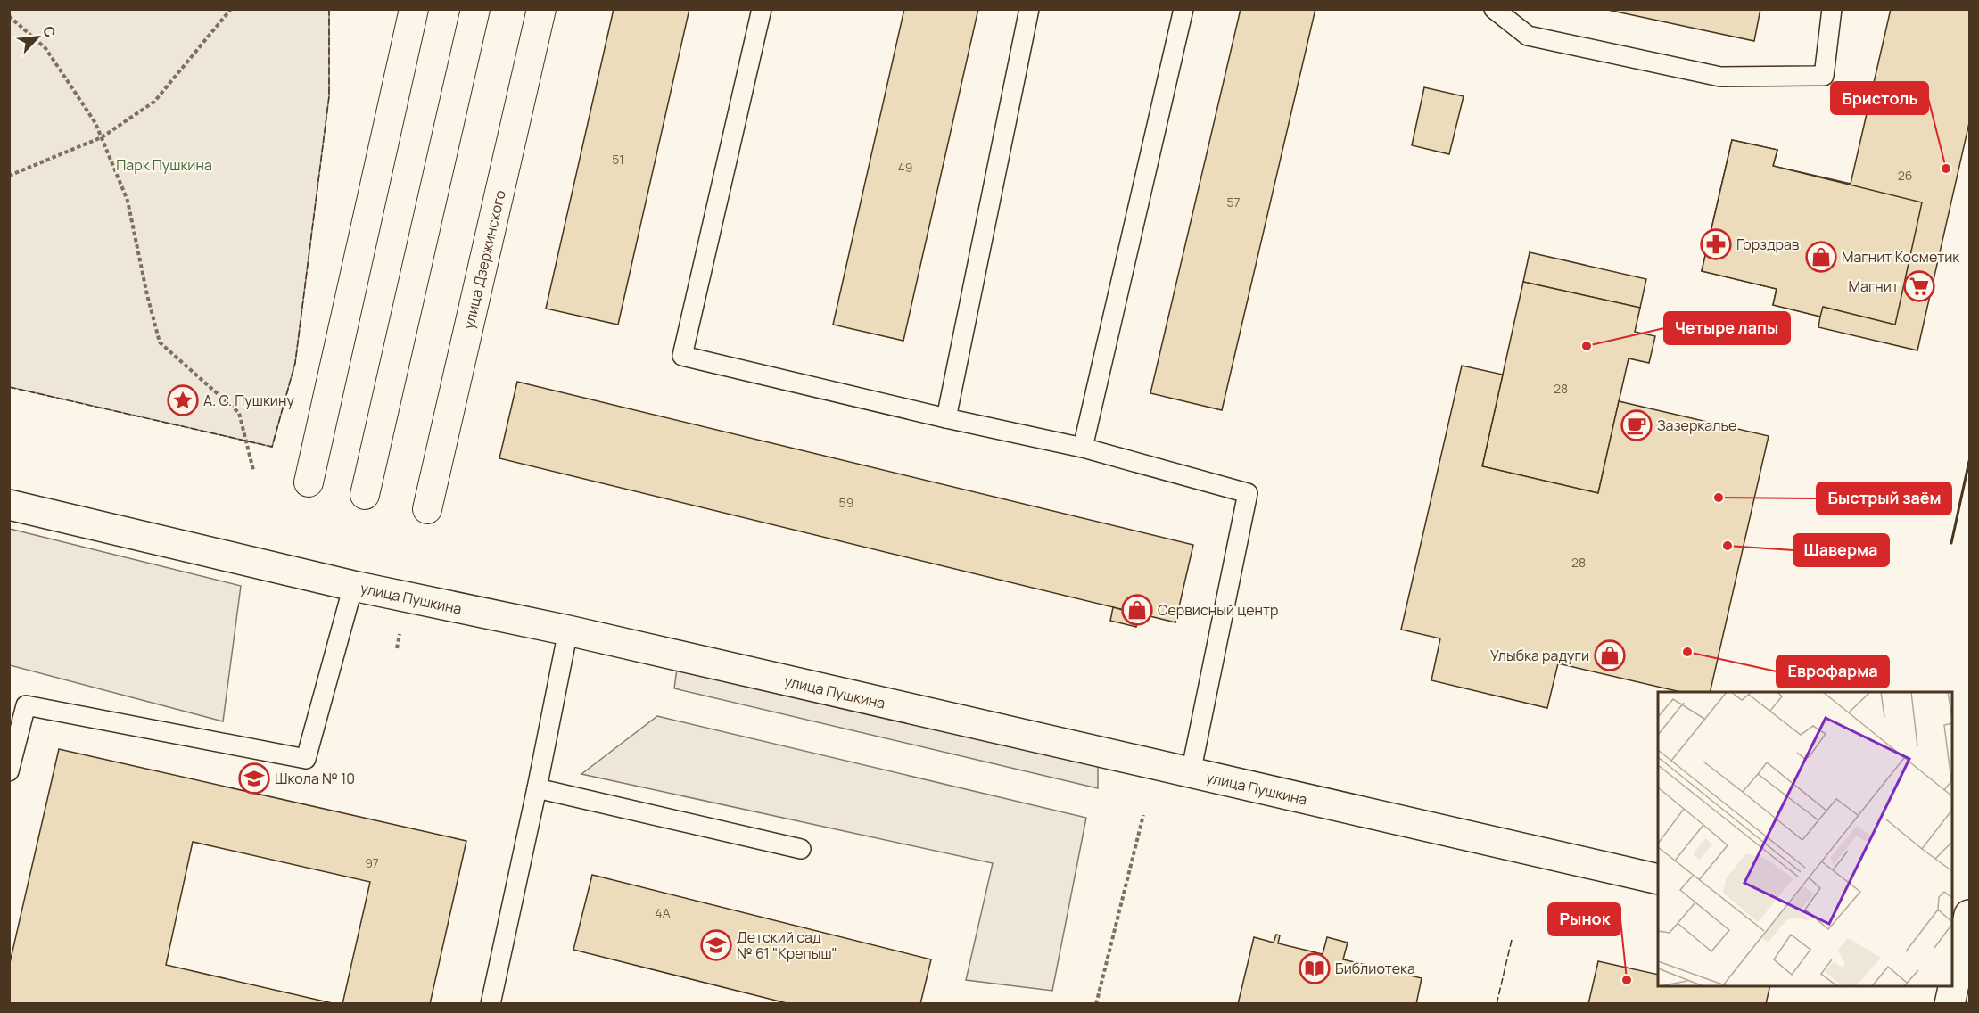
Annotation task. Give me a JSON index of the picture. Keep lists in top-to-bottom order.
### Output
{
  "streets": {
    "street": ["улица Дзержинского", "улица Пушкина"]
  },
  "parks": ["Парк Пушкина"],
  "places": {
    "other": [
      "Бристоль",
      "Четыре лапы",
      "Быстрый заём",
      "Шаверма",
      "Еврофарма",
      "Рынок"
    ],
    "pharmacy": ["Горздрав"],
    "shop": ["Магнит Косметик", "Сервисный центр", "Улыбка радуги"],
    "supermarket": ["Магнит"],
    "place": ["А. С. Пушкину"],
    "cafe": ["Зазеркалье"],
    "school or university": ["Школа № 10", "Детский сад № 61 \"Крепыш\""],
    "library": ["Библиотека"]
  },
  "house_numbers": [
    "51",
    "49",
    "26",
    "57",
    "28",
    "59",
    "28",
    "97",
    "4А"
  ],
  "north": "top right"
}
